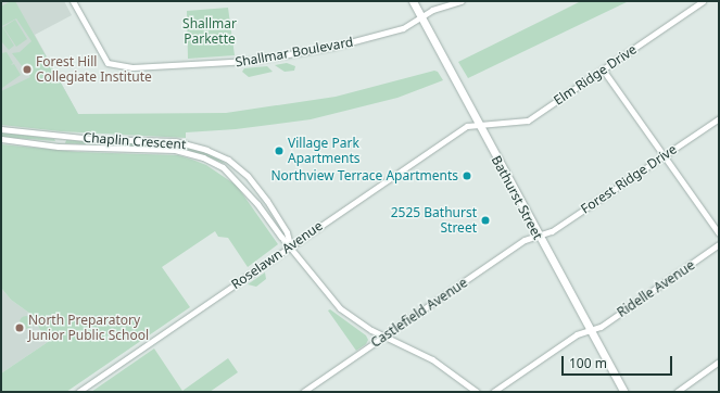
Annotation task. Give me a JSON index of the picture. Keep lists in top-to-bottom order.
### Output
{
  "streets": {
    "main road": ["Bathurst Street"],
    "street": [
      "Shallmar Boulevard",
      "Elm Ridge Drive",
      "Chaplin Crescent",
      "Forest Ridge Drive",
      "Roselawn Avenue",
      "Ridelle Avenue",
      "Castlefield Avenue"
    ]
  },
  "crossings": [
    ["Shallmar Boulevard", "Bathurst Street"],
    ["Elm Ridge Drive", "Bathurst Street"],
    ["Elm Ridge Drive", "Roselawn Avenue"],
    ["Chaplin Crescent", "Roselawn Avenue"],
    ["Chaplin Crescent", "Castlefield Avenue"],
    ["Forest Ridge Drive", "Bathurst Street"],
    ["Forest Ridge Drive", "Castlefield Avenue"],
    ["Bathurst Street", "Roselawn Avenue"],
    ["Bathurst Street", "Ridelle Avenue"],
    ["Bathurst Street", "Castlefield Avenue"]
  ],
  "parks": ["Shallmar Parkette"],
  "places": [
    "Forest Hill Collegiate Institute",
    "Village Park Apartments",
    "Northview Terrace Apartments",
    "2525 Bathurst Street",
    "North Preparatory Junior Public School"
  ],
  "scale_bar": "100 m"
}
